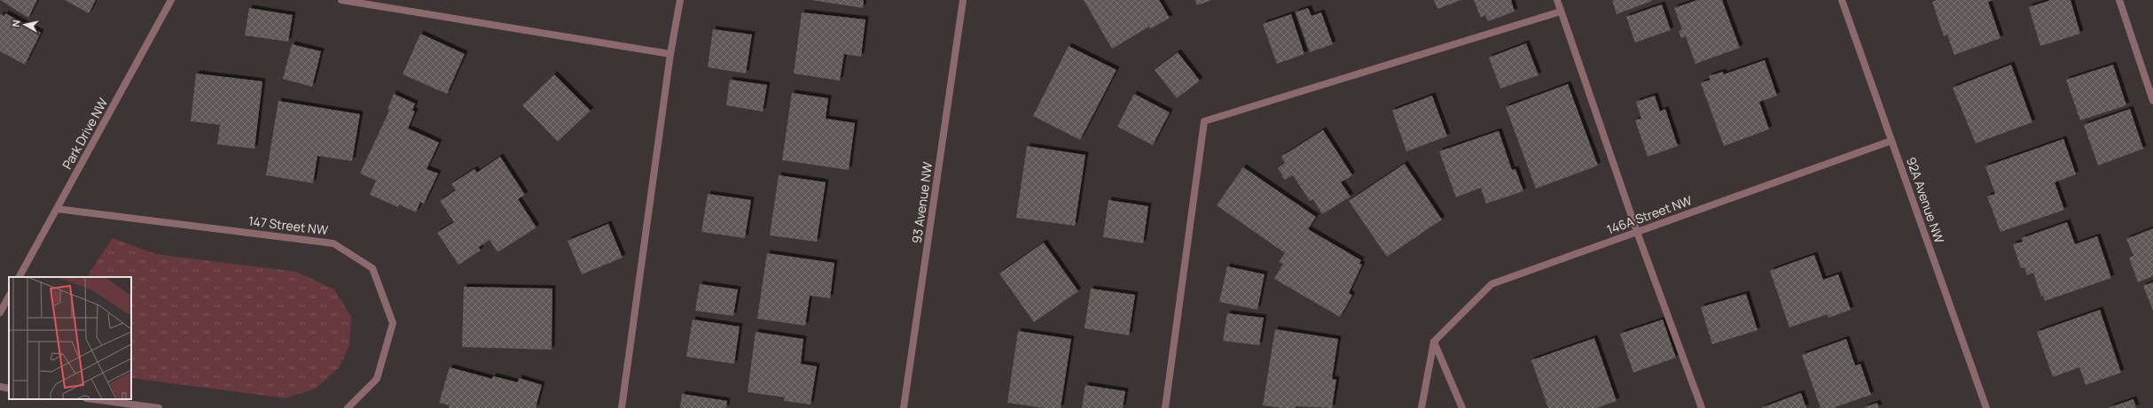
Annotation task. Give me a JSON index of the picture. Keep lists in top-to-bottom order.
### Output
{
  "streets": {
    "street": [
      "Park Drive NW",
      "92A Avenue NW",
      "93 Avenue NW",
      "146A Street NW",
      "147 Street NW"
    ]
  },
  "crossings": [
    ["Park Drive NW", "147 Street NW"],
    ["92A Avenue NW", "146A Street NW"]
  ],
  "north": "left"
}
